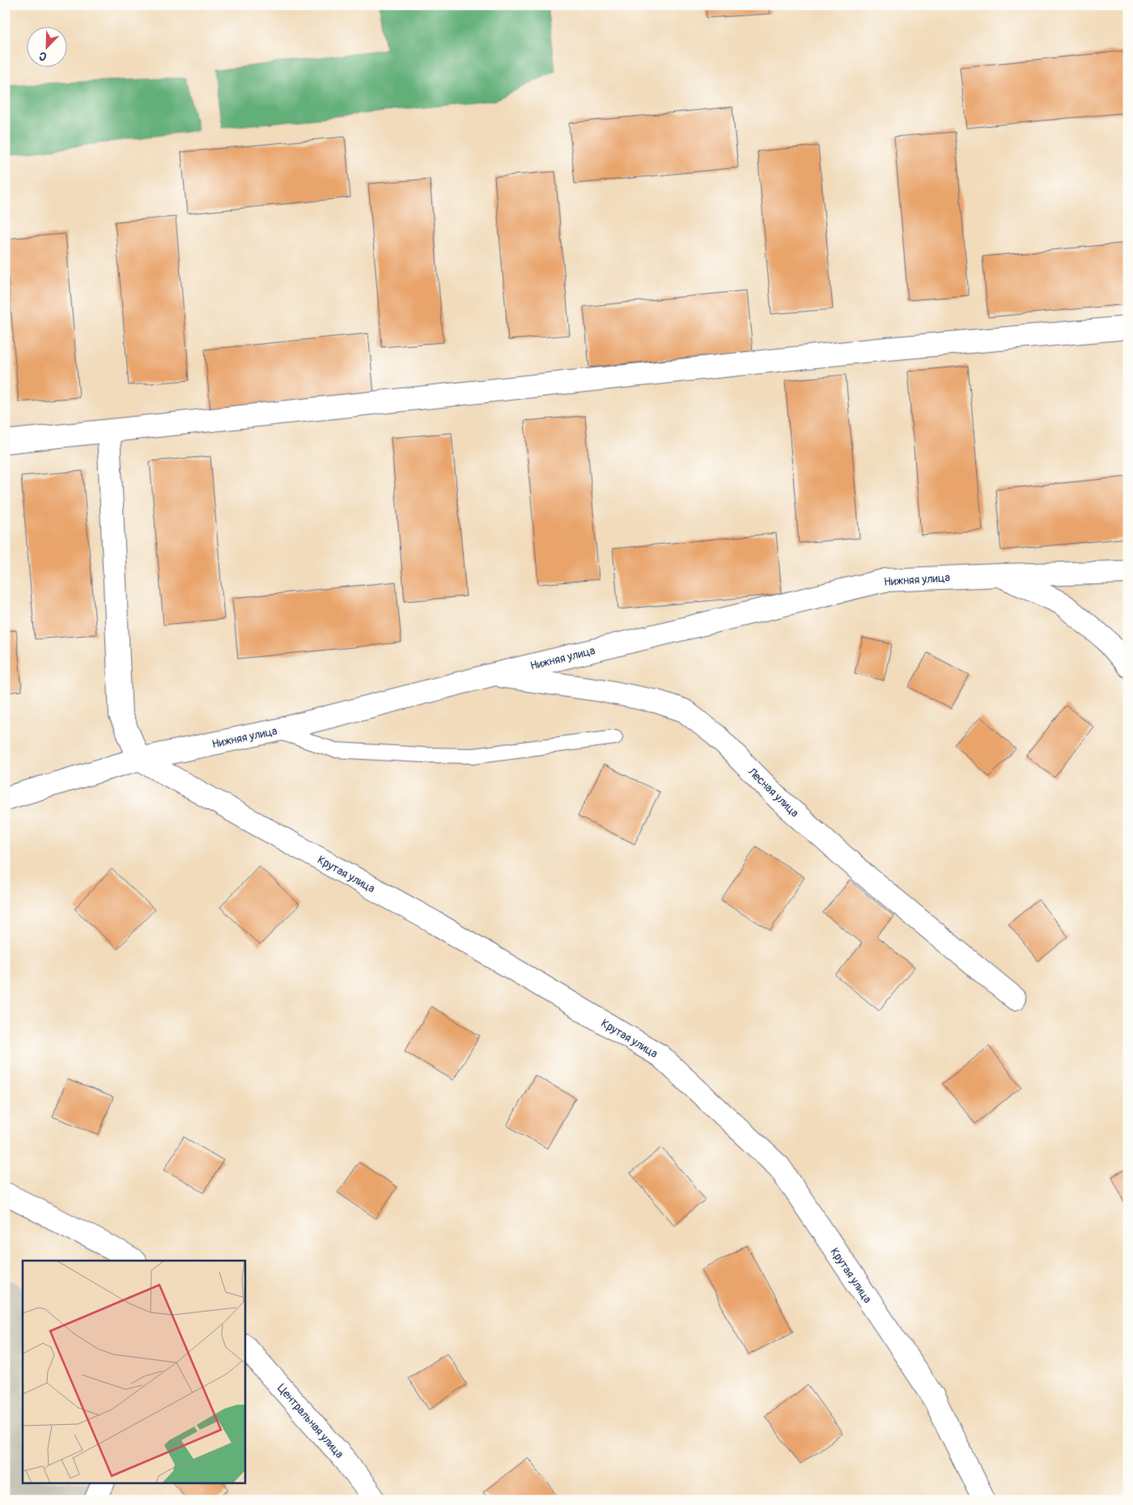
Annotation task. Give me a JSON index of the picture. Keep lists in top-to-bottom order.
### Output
{
  "streets": {
    "street": [
      "Нижняя улица",
      "Лесная улица",
      "Крутая улица",
      "Центральная улица"
    ]
  },
  "crossings": [
    ["Нижняя улица", "Лесная улица"],
    ["Нижняя улица", "Крутая улица"]
  ],
  "north": "bottom left"
}
